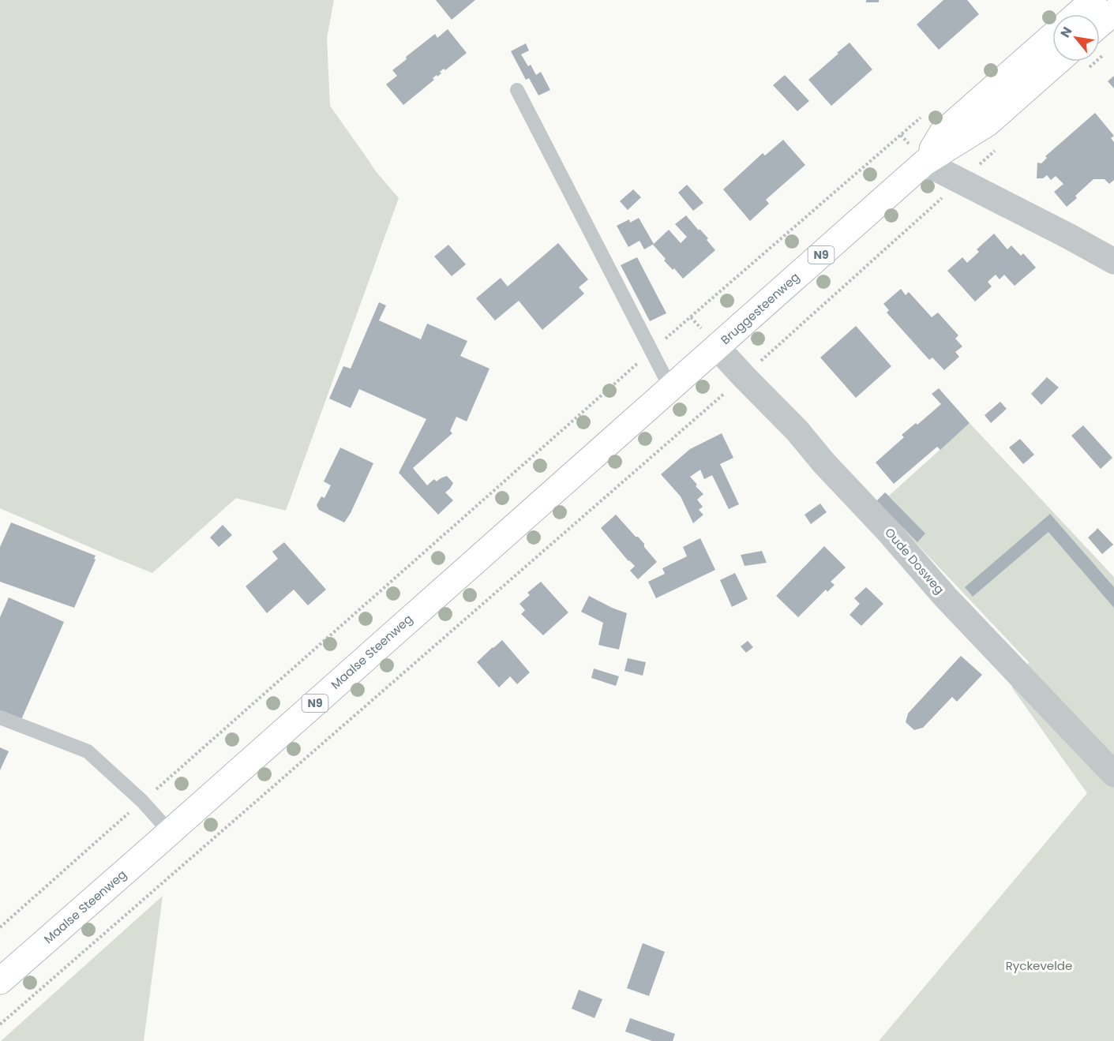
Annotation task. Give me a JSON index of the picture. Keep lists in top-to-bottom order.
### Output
{
  "streets": {
    "main road": ["N9", "Bruggesteenweg", "Maalse Steenweg"],
    "street": ["Oude Dosweg"]
  },
  "crossings": [
    ["Bruggesteenweg", "Oude Dosweg"],
    ["Bruggesteenweg", "Maalse Steenweg"]
  ],
  "parks": ["Ryckevelde"],
  "north": "top left"
}
